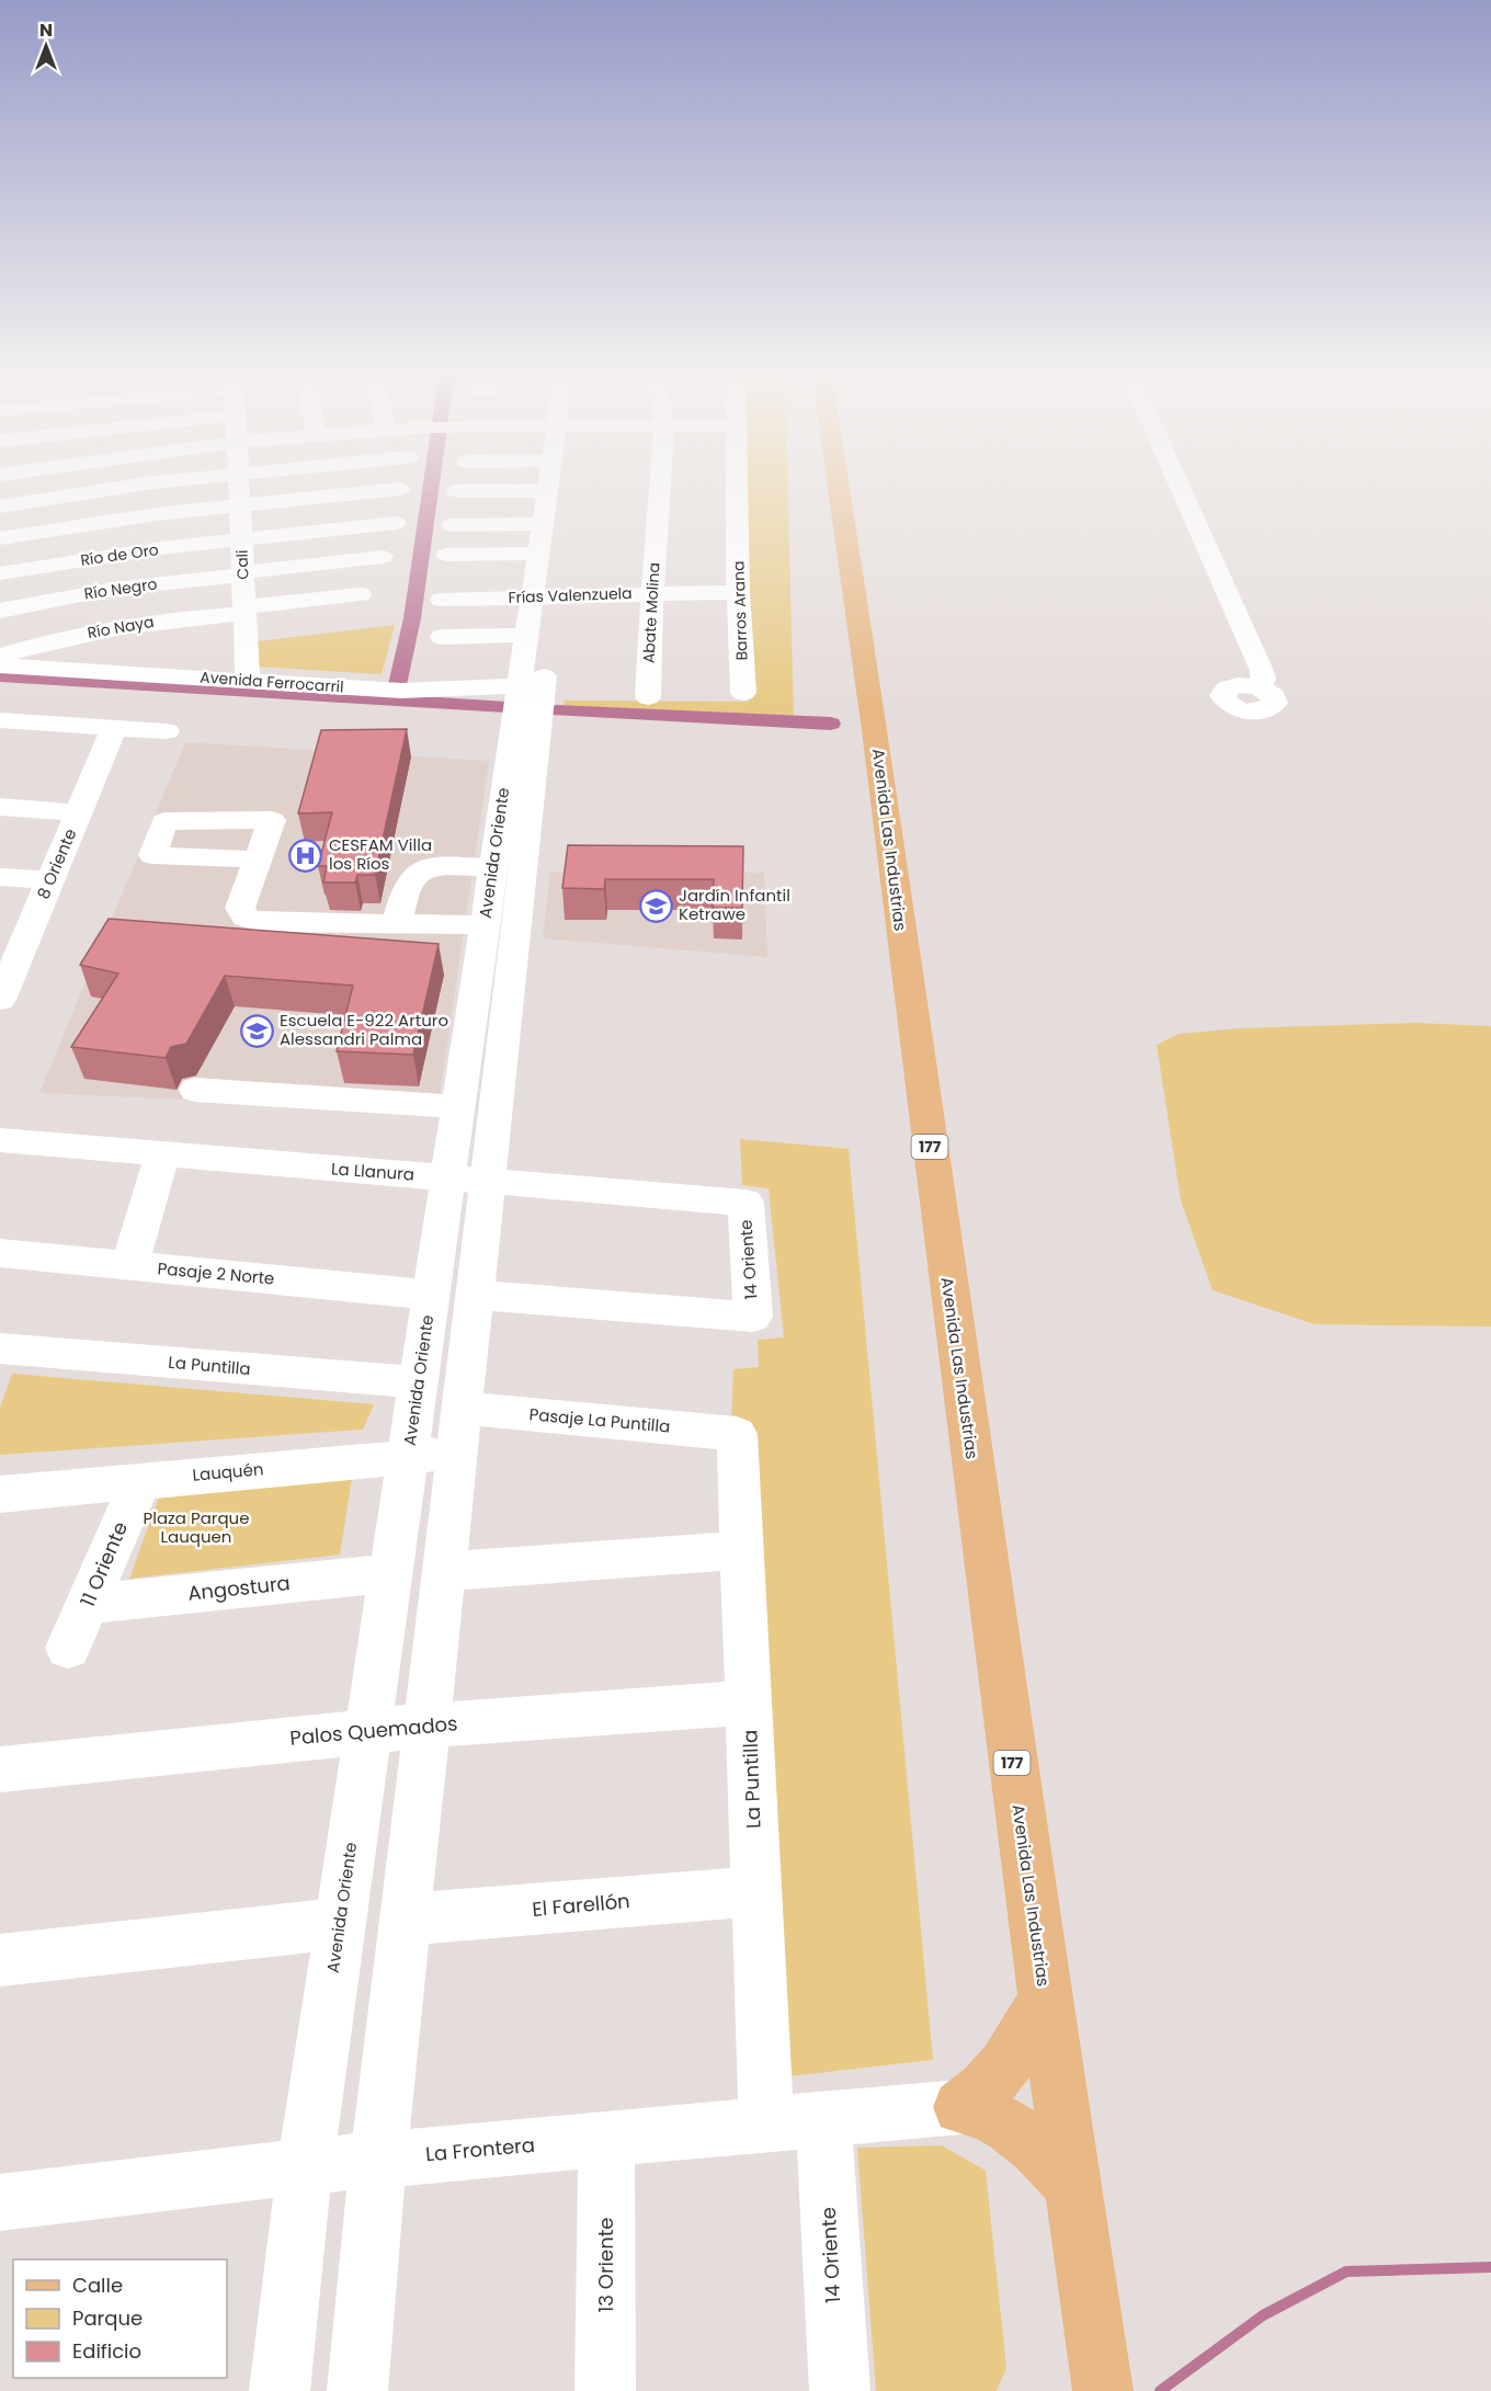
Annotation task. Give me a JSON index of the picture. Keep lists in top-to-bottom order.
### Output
{
  "streets": {
    "main road": ["Avenida Las Industrias", "177"],
    "street": [
      "Río de Oro",
      "Cali",
      "Río Negro",
      "Frías Valenzuela",
      "Barros Arana",
      "Abate Molina",
      "Río Naya",
      "Avenida Ferrocarril",
      "Avenida Oriente",
      "8 Oriente",
      "La Llanura",
      "14 Oriente",
      "Pasaje 2 Norte",
      "La Puntilla",
      "Pasaje La Puntilla",
      "Lauquén",
      "11 Oriente",
      "Angostura",
      "Palos Quemados",
      "El Farellón",
      "La Frontera",
      "13 Oriente"
    ]
  },
  "crossings": [
    ["Río de Oro", "Cali"],
    ["Cali", "Río Negro"],
    ["Cali", "Río Naya"],
    ["Cali", "Avenida Ferrocarril"],
    ["Frías Valenzuela", "Barros Arana"],
    ["Frías Valenzuela", "Abate Molina"],
    ["Frías Valenzuela", "Avenida Oriente"],
    ["Avenida Ferrocarril", "Avenida Oriente"],
    ["Avenida Oriente", "La Llanura"],
    ["Avenida Oriente", "14 Oriente"],
    ["Avenida Oriente", "Pasaje 2 Norte"],
    ["Avenida Oriente", "La Puntilla"],
    ["Avenida Oriente", "Pasaje La Puntilla"],
    ["Avenida Oriente", "Lauquén"],
    ["Avenida Oriente", "Angostura"],
    ["Avenida Oriente", "Palos Quemados"],
    ["Avenida Oriente", "El Farellón"],
    ["Avenida Oriente", "La Frontera"],
    ["La Llanura", "14 Oriente"],
    ["14 Oriente", "La Frontera"],
    ["La Puntilla", "Pasaje La Puntilla"],
    ["La Puntilla", "Palos Quemados"],
    ["La Puntilla", "El Farellón"],
    ["La Puntilla", "La Frontera"],
    ["Lauquén", "11 Oriente"],
    ["11 Oriente", "Angostura"],
    ["La Frontera", "13 Oriente"]
  ],
  "parks": ["Plaza Parque Lauquen"],
  "places": {
    "hospital": ["CESFAM Villa los Ríos"],
    "school or university": ["Jardín Infantil Ketrawe", "Escuela E-922 Arturo Alessandri Palma"]
  },
  "legend": ["Calle", "Parque", "Edificio"],
  "north": "top"
}
